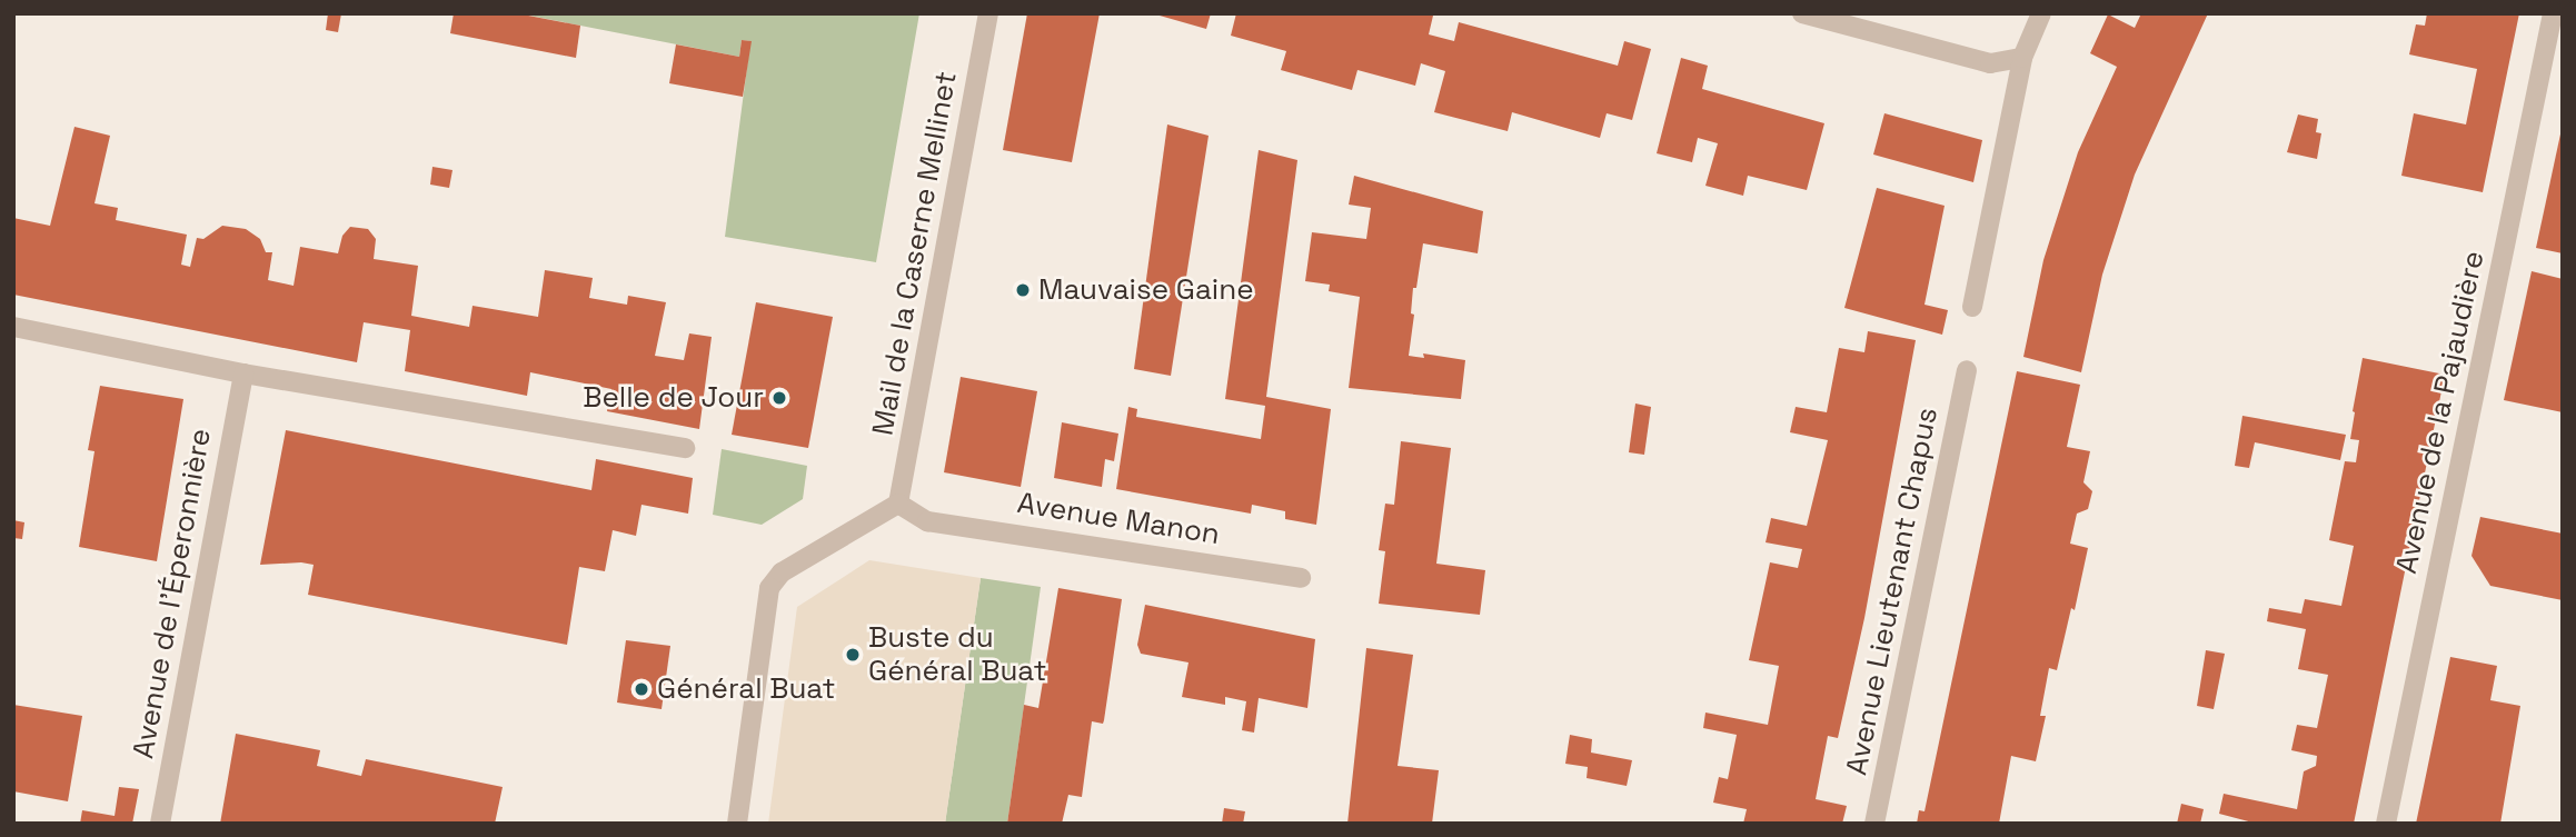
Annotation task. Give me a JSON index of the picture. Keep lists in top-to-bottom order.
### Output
{
  "streets": {
    "street": [
      "Mail de la Caserne Mellinet",
      "Avenue de la Pajaudière",
      "Avenue Manon",
      "Avenue Lieutenant Chapus",
      "Avenue de l'Éperonnière"
    ]
  },
  "crossings": [
    ["Mail de la Caserne Mellinet", "Avenue Manon"]
  ],
  "places": [
    "Mauvaise Gaine",
    "Belle de Jour",
    "Buste du Général Buat",
    "Général Buat"
  ]
}
